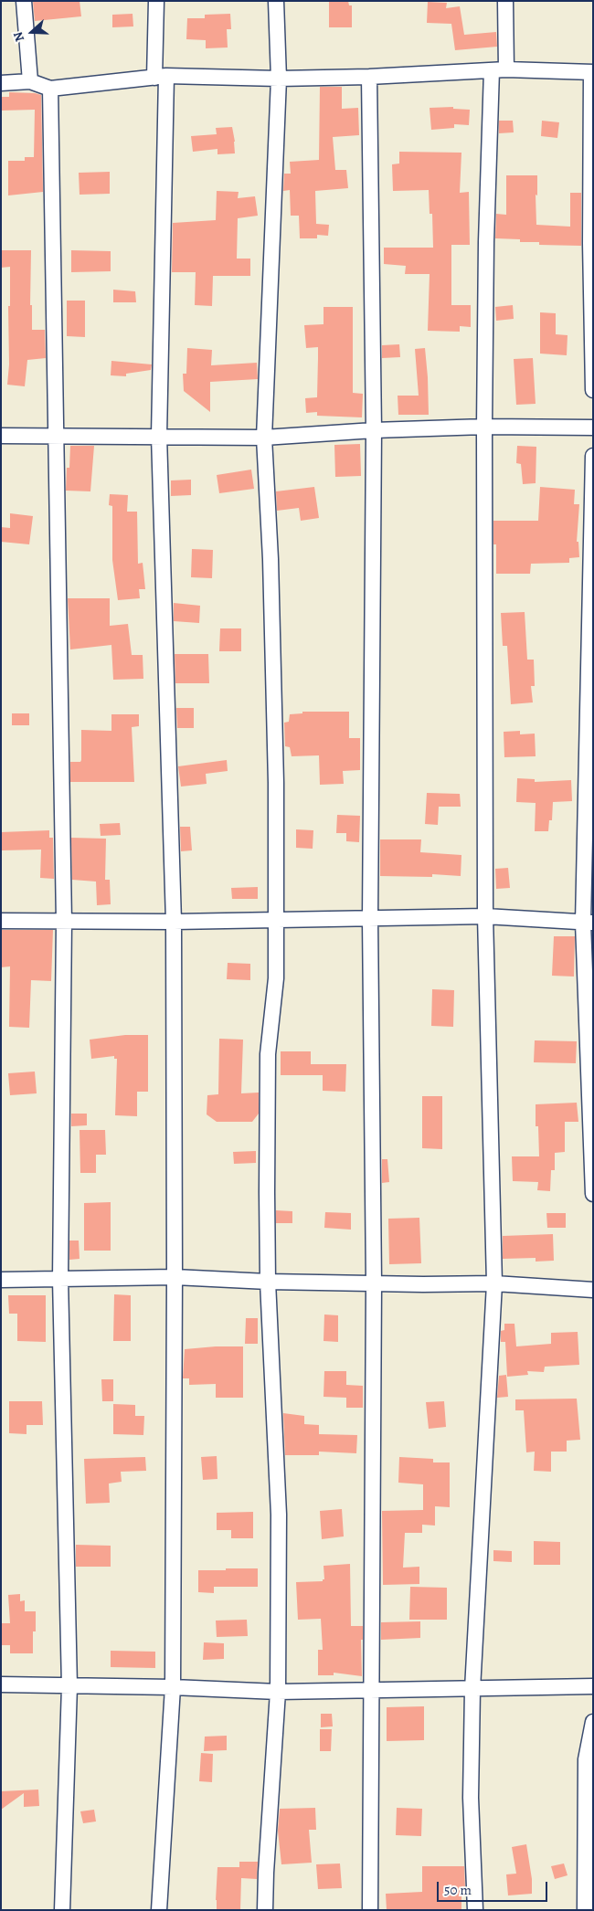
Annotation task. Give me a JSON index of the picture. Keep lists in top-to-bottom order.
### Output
{
  "scale_bar": "50 m",
  "north": "left"
}
